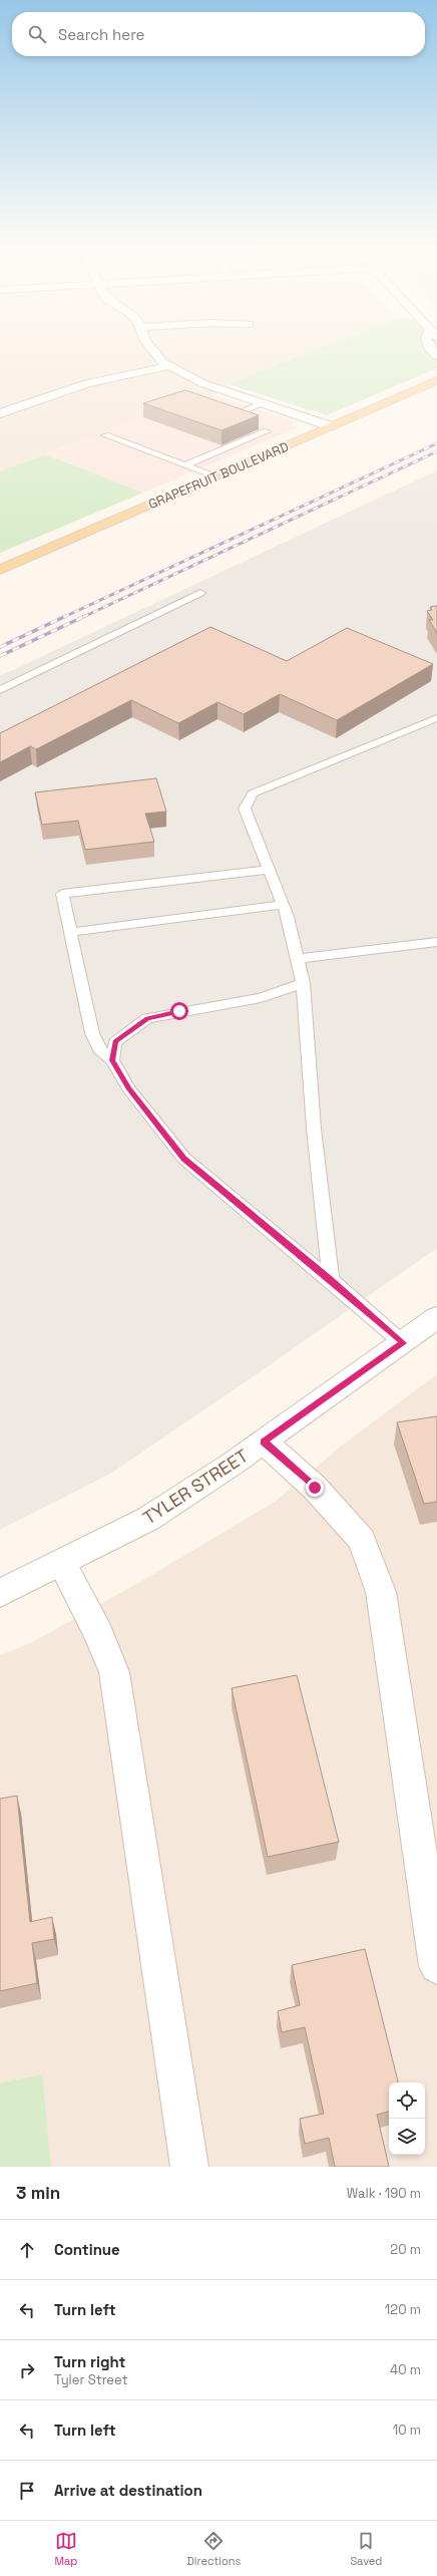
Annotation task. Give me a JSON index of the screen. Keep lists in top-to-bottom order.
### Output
{
  "streets": {
    "main road": ["GRAPEFRUIT BOULEVARD"],
    "street": ["TYLER STREET"]
  },
  "page": {
    "search": "Search here",
    "heading": ["3 min", "Walk · 190 m"],
    "list": [
      ["Continue", "20 m"],
      ["Turn left", "120 m"],
      ["Turn right", "Tyler Street", "40 m"],
      ["Turn left", "10 m"],
      "Arrive at destination"
    ],
    "nav": ["Map", "Directions", "Saved"]
  }
}
